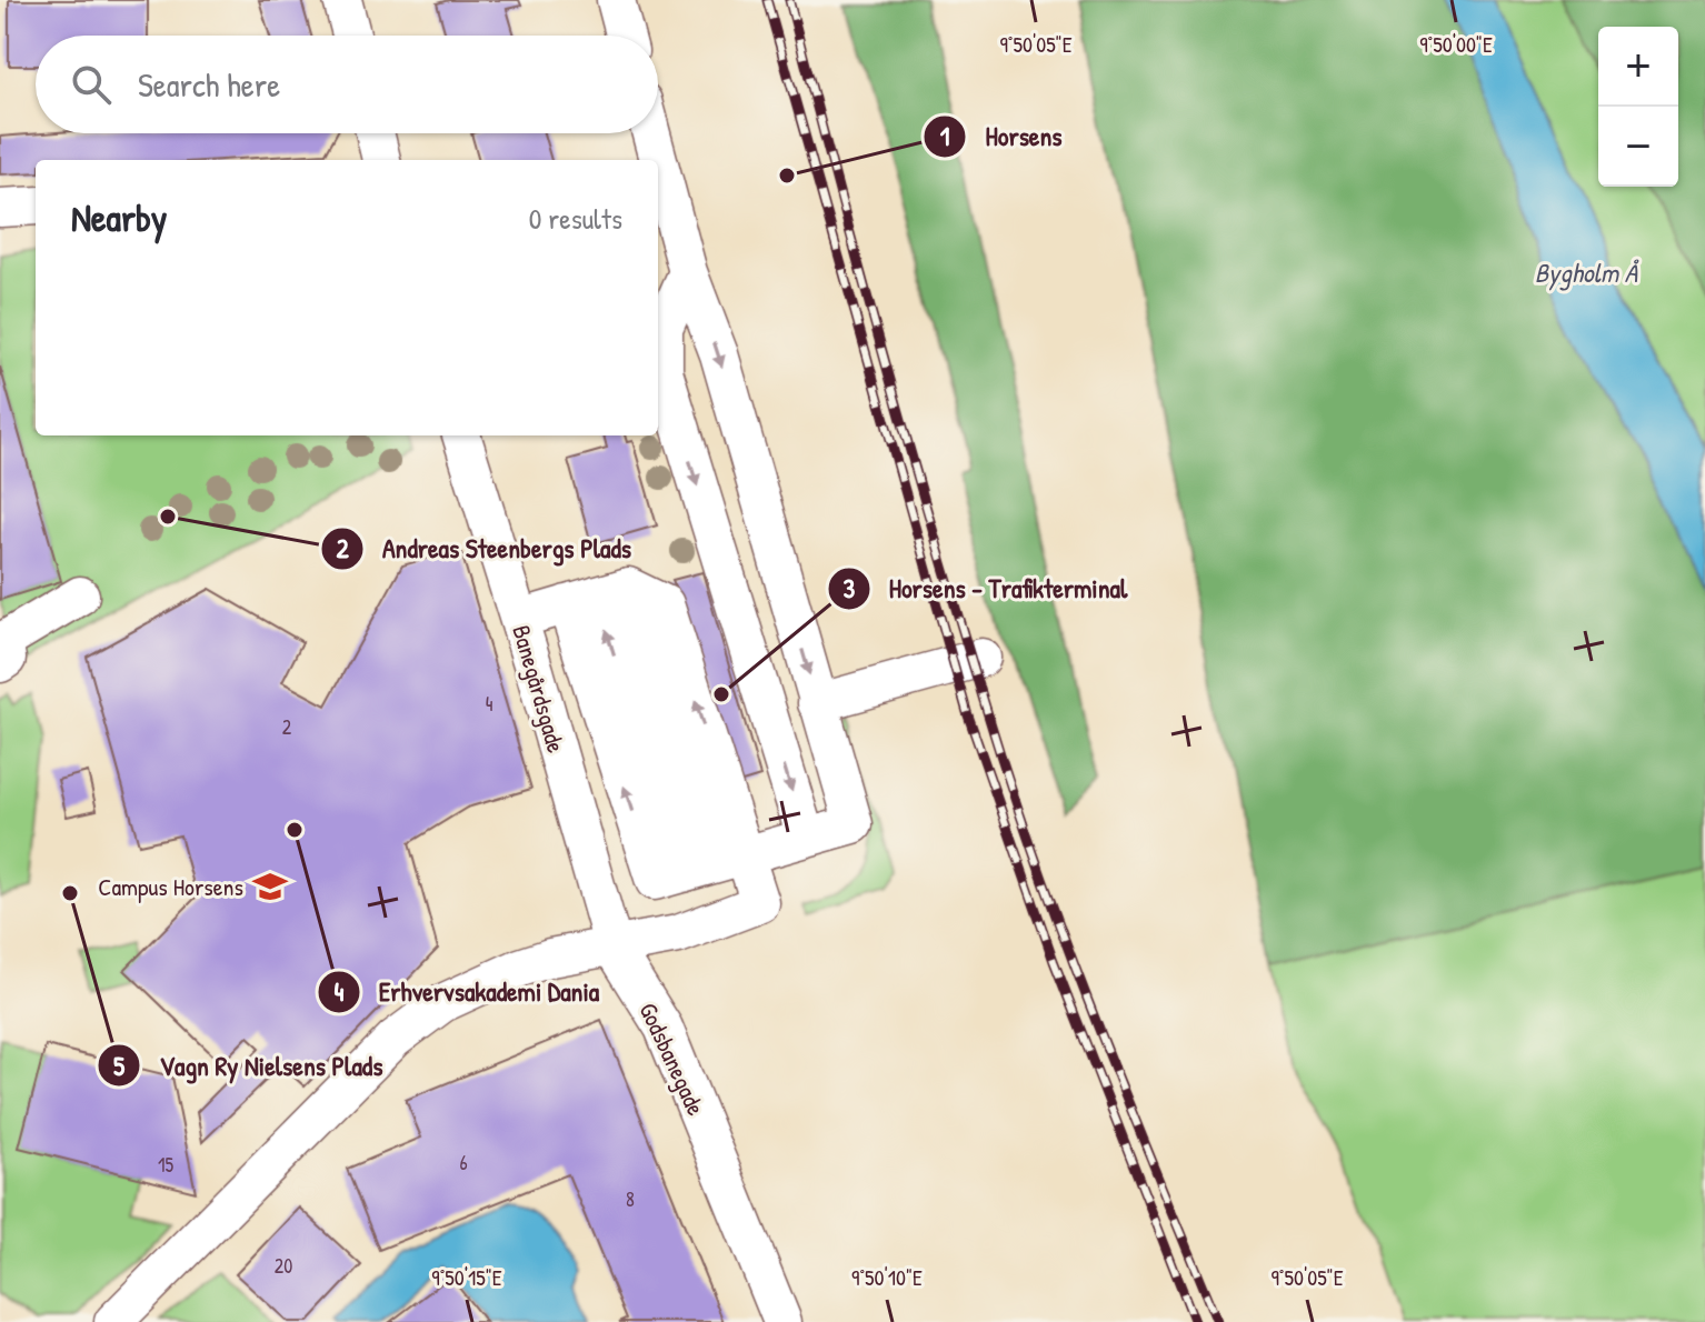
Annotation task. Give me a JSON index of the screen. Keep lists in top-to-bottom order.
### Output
{
  "streets": {
    "street": ["Banegårdsgade", "Godsbanegade"]
  },
  "crossings": [
    ["Banegårdsgade", "Godsbanegade"]
  ],
  "water": ["Bygholm Å"],
  "places": {
    "other": [
      "Horsens",
      "Andreas Steenbergs Plads",
      "Horsens - Trafikterminal",
      "Erhvervsakademi Dania",
      "Vagn Ry Nielsens Plads"
    ],
    "school or university": ["Campus Horsens"]
  },
  "house_numbers": [
    "4",
    "2",
    "6",
    "15",
    "8",
    "20"
  ],
  "page": {
    "map_buttons": ["+", "−"],
    "search": "Search here",
    "heading": ["Nearby", "0 results"]
  },
  "coordinates": [
    "9°50'05\"E",
    "9°50'00\"E",
    "9°50'15\"E",
    "9°50'10\"E"
  ]
}
